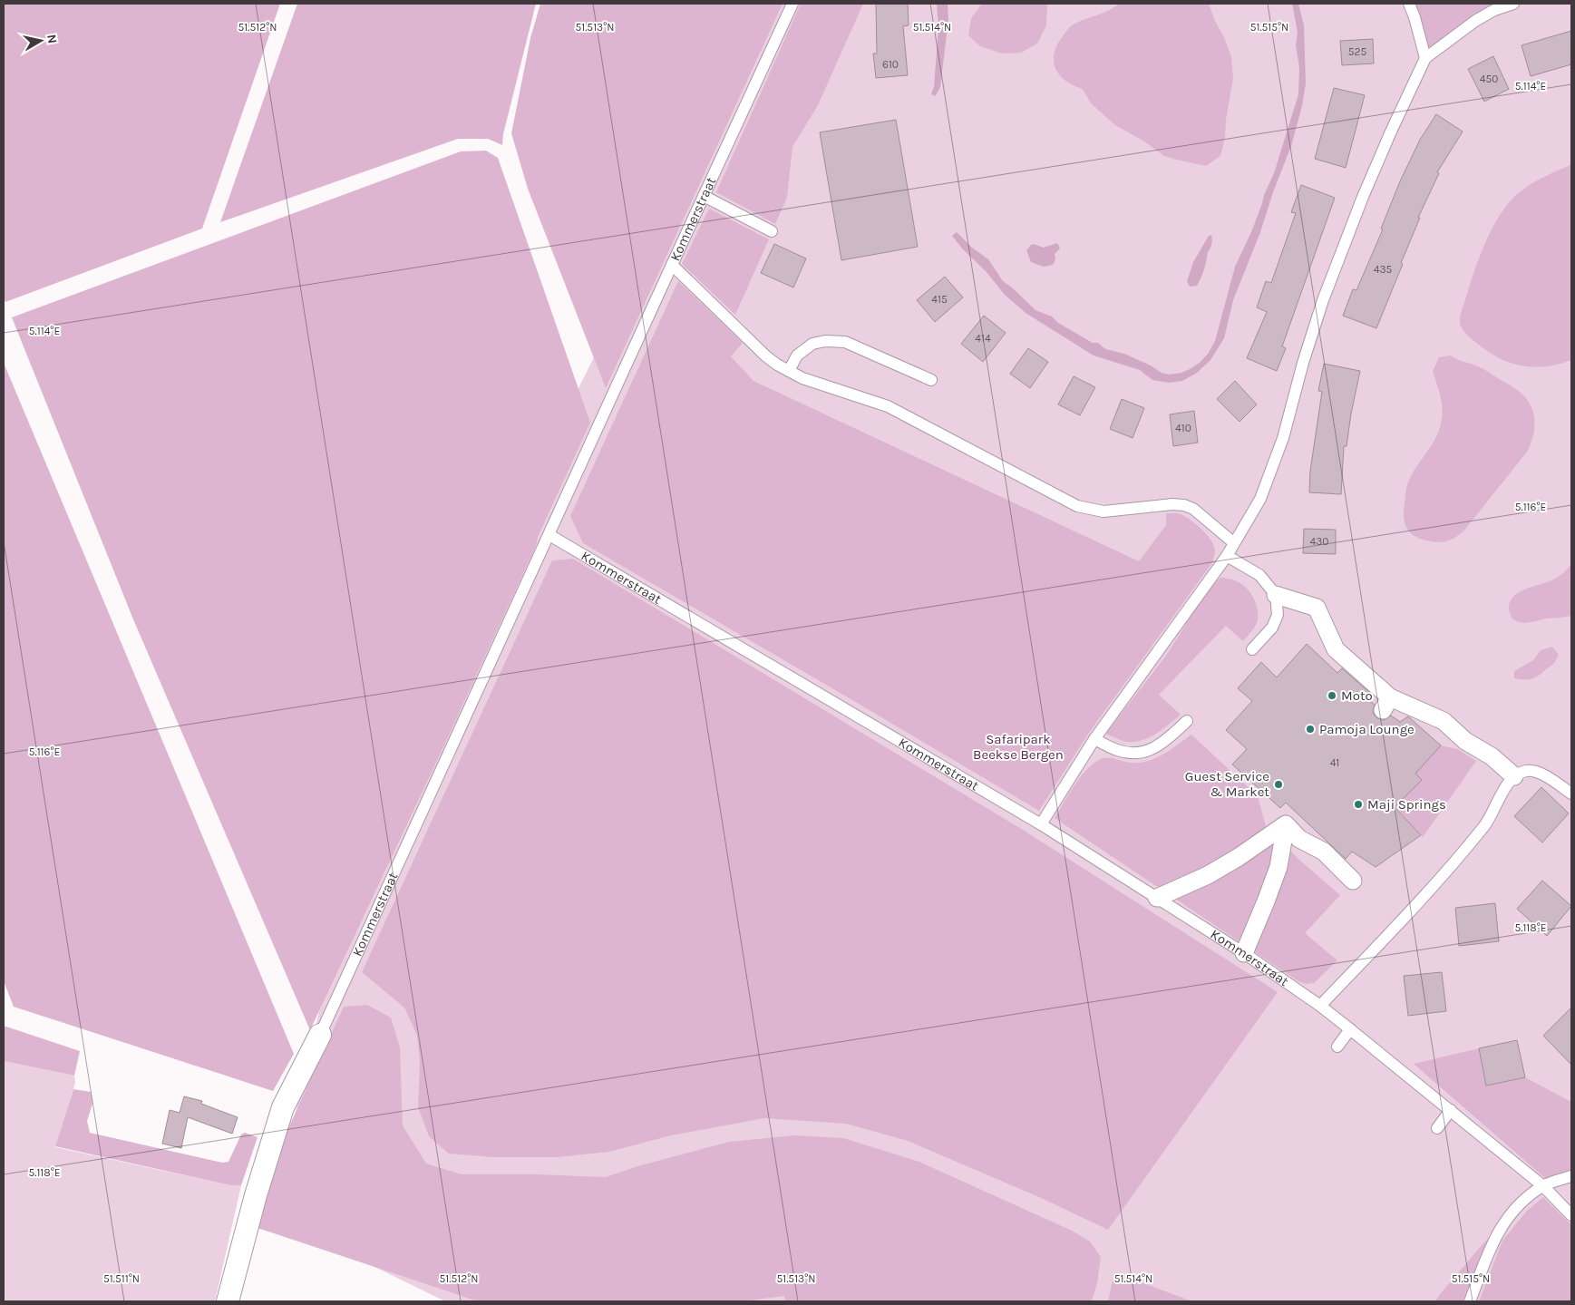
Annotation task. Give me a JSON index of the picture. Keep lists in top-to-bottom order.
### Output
{
  "streets": {
    "street": ["Kommerstraat"]
  },
  "parks": ["Safaripark Beekse Bergen"],
  "places": [
    "Moto",
    "Pamoja Lounge",
    "Guest Service & Market",
    "Maji Springs"
  ],
  "house_numbers": [
    "525",
    "610",
    "450",
    "435",
    "415",
    "414",
    "410",
    "430",
    "41"
  ],
  "north": "right",
  "coordinates": [
    "51.512°N",
    "51.513°N",
    "51.514°N",
    "51.515°N",
    "5.114°E",
    "5.116°E",
    "5.118°E",
    "51.511°N"
  ]
}
